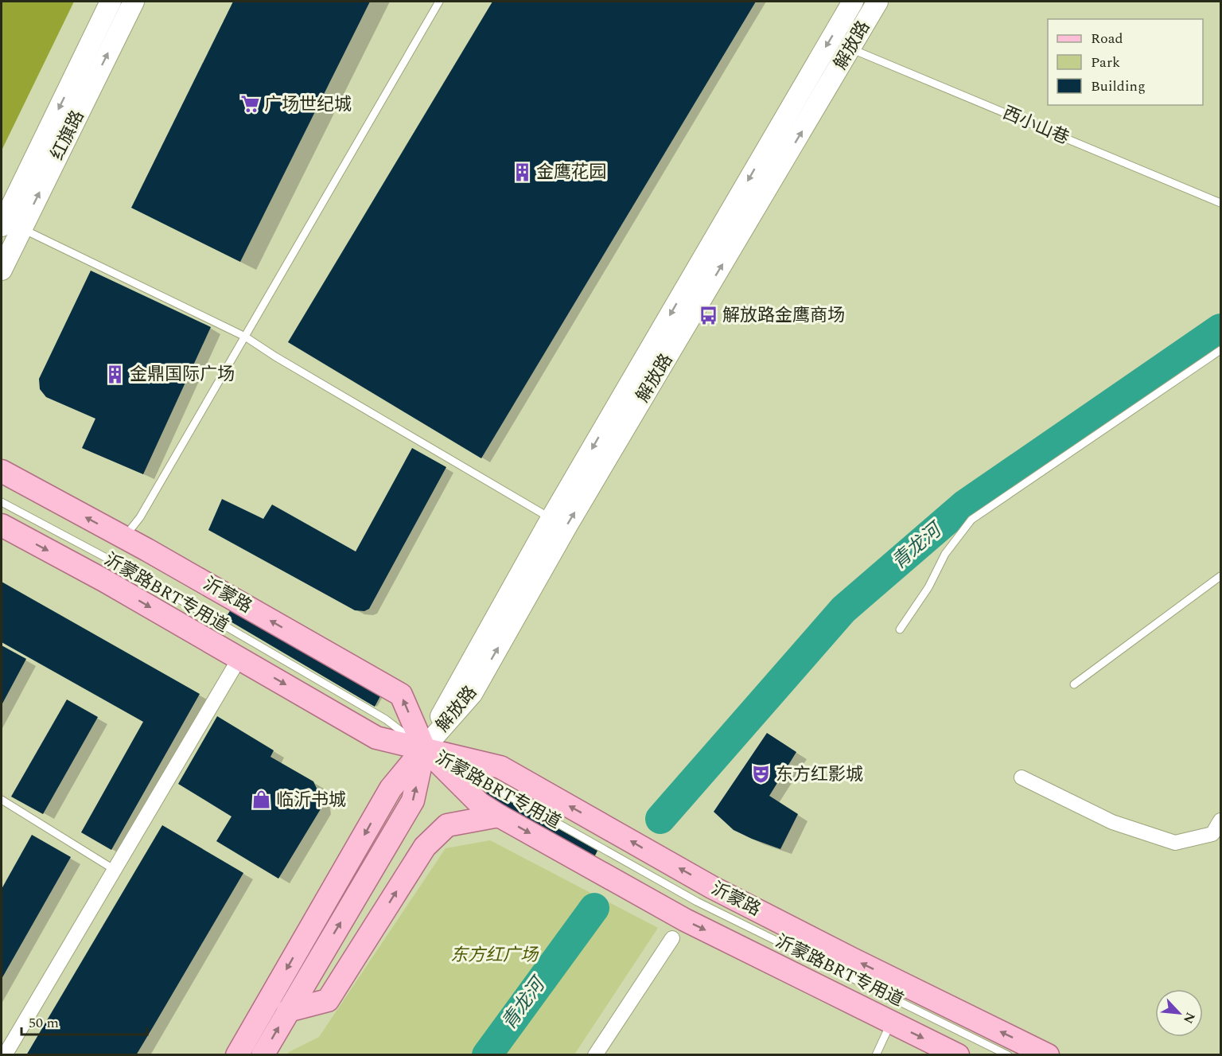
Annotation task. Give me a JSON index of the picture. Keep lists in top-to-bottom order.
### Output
{
  "streets": {
    "main road": ["解放路", "红旗路", "沂蒙路"],
    "lane": ["西小山巷", "沂蒙路BRT专用道"]
  },
  "crossings": [
    ["解放路", "西小山巷"],
    ["解放路", "沂蒙路BRT专用道"],
    ["解放路", "沂蒙路"],
    ["沂蒙路BRT专用道", "沂蒙路"]
  ],
  "water": ["青龙河"],
  "parks": ["东方红广场"],
  "places": {
    "supermarket": ["广场世纪城"],
    "building": ["金鹰花园", "金鼎国际广场"],
    "bus stop": ["解放路金鹰商场"],
    "theatre": ["东方红影城"],
    "shop": ["临沂书城"]
  },
  "legend": ["Road", "Park", "Building"],
  "scale_bar": "50 m",
  "north": "bottom right"
}
